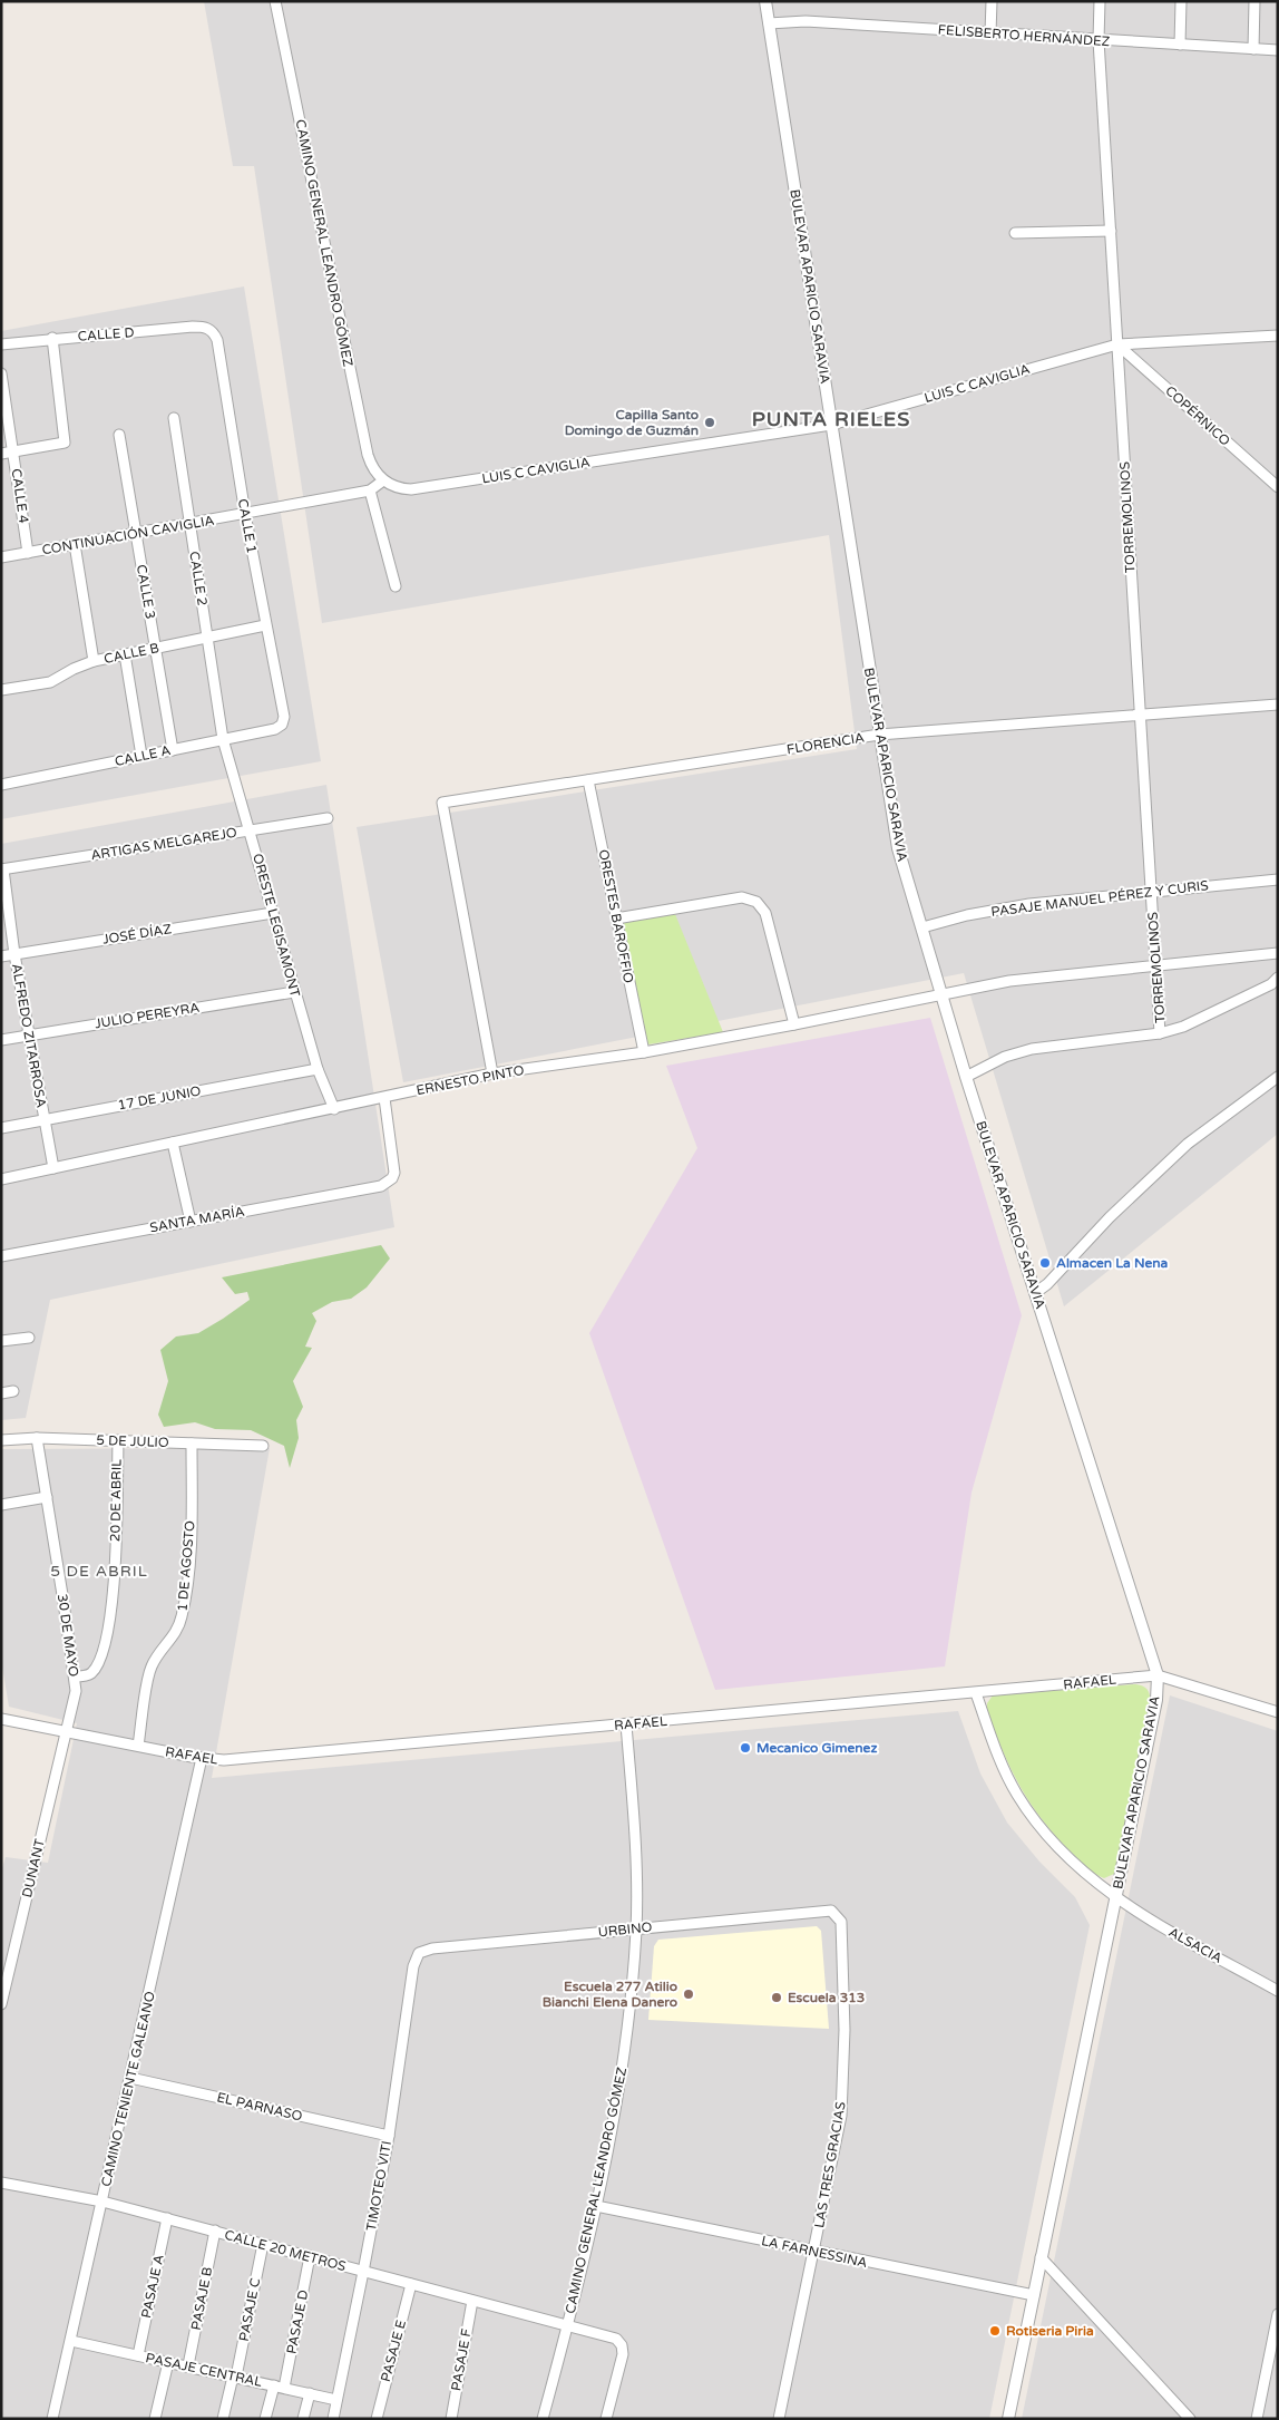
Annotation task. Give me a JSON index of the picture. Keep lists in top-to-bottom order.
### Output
{
  "streets": {
    "street": [
      "FELISBERTO HERNÁNDEZ",
      "CAMINO GENERAL LEANDRO GÓMEZ",
      "BULEVAR APARICIO SARAVIA",
      "CALLE D",
      "LUIS C CAVIGLIA",
      "COPÉRNICO",
      "CALLE 4",
      "TORREMOLINOS",
      "CALLE 1",
      "CONTINUACIÓN CAVIGLIA",
      "CALLE 2",
      "CALLE 3",
      "CALLE B",
      "FLORENCIA",
      "CALLE A",
      "ARTIGAS MELGAREJO",
      "PASAJE MANUEL PÉREZ Y CURIS",
      "ORESTES BAROFFIO",
      "ORESTE LEGISAMONT",
      "JOSÉ DÍAZ",
      "JULIO PEREYRA",
      "ALFREDO ZITARROSA",
      "ERNESTO PINTO",
      "17 DE JUNIO",
      "SANTA MARÍA",
      "5 DE JULIO",
      "20 DE ABRIL",
      "1 DE AGOSTO",
      "30 DE MAYO",
      "RAFAEL",
      "DUNANT",
      "URBINO",
      "ALSACIA",
      "CAMINO TENIENTE GALEANO",
      "EL PARNASO",
      "LAS TRES GRACIAS",
      "TIMOTEO VITI",
      "CALLE 20 METROS",
      "LA FARNESSINA",
      "PASAJE A",
      "PASAJE B",
      "PASAJE C",
      "PASAJE D",
      "PASAJE E",
      "PASAJE F",
      "PASAJE CENTRAL"
    ]
  },
  "crossings": [
    ["FELISBERTO HERNÁNDEZ", "BULEVAR APARICIO SARAVIA"],
    ["FELISBERTO HERNÁNDEZ", "TORREMOLINOS"],
    ["CAMINO GENERAL LEANDRO GÓMEZ", "LUIS C CAVIGLIA"],
    ["CAMINO GENERAL LEANDRO GÓMEZ", "CONTINUACIÓN CAVIGLIA"],
    ["CAMINO GENERAL LEANDRO GÓMEZ", "RAFAEL"],
    ["CAMINO GENERAL LEANDRO GÓMEZ", "URBINO"],
    ["CAMINO GENERAL LEANDRO GÓMEZ", "CALLE 20 METROS"],
    ["CAMINO GENERAL LEANDRO GÓMEZ", "LA FARNESSINA"],
    ["BULEVAR APARICIO SARAVIA", "LUIS C CAVIGLIA"],
    ["BULEVAR APARICIO SARAVIA", "FLORENCIA"],
    ["BULEVAR APARICIO SARAVIA", "PASAJE MANUEL PÉREZ Y CURIS"],
    ["BULEVAR APARICIO SARAVIA", "ERNESTO PINTO"],
    ["BULEVAR APARICIO SARAVIA", "RAFAEL"],
    ["BULEVAR APARICIO SARAVIA", "ALSACIA"],
    ["BULEVAR APARICIO SARAVIA", "LA FARNESSINA"],
    ["CALLE D", "CALLE 1"],
    ["LUIS C CAVIGLIA", "COPÉRNICO"],
    ["LUIS C CAVIGLIA", "TORREMOLINOS"],
    ["LUIS C CAVIGLIA", "CONTINUACIÓN CAVIGLIA"],
    ["COPÉRNICO", "TORREMOLINOS"],
    ["CALLE 4", "CONTINUACIÓN CAVIGLIA"],
    ["TORREMOLINOS", "FLORENCIA"],
    ["TORREMOLINOS", "PASAJE MANUEL PÉREZ Y CURIS"],
    ["TORREMOLINOS", "ERNESTO PINTO"],
    ["CALLE 1", "CONTINUACIÓN CAVIGLIA"],
    ["CALLE 1", "CALLE B"],
    ["CALLE 1", "CALLE A"],
    ["CONTINUACIÓN CAVIGLIA", "CALLE 2"],
    ["CONTINUACIÓN CAVIGLIA", "CALLE 3"],
    ["CALLE 2", "CALLE B"],
    ["CALLE 2", "CALLE A"],
    ["CALLE 2", "ORESTE LEGISAMONT"],
    ["CALLE 3", "CALLE B"],
    ["CALLE 3", "CALLE A"],
    ["FLORENCIA", "ORESTES BAROFFIO"],
    ["FLORENCIA", "ERNESTO PINTO"],
    ["CALLE A", "ORESTE LEGISAMONT"],
    ["ARTIGAS MELGAREJO", "ORESTE LEGISAMONT"],
    ["ARTIGAS MELGAREJO", "ALFREDO ZITARROSA"],
    ["ORESTES BAROFFIO", "ERNESTO PINTO"],
    ["ORESTE LEGISAMONT", "JOSÉ DÍAZ"],
    ["ORESTE LEGISAMONT", "JULIO PEREYRA"],
    ["ORESTE LEGISAMONT", "ERNESTO PINTO"],
    ["ORESTE LEGISAMONT", "17 DE JUNIO"],
    ["JOSÉ DÍAZ", "ALFREDO ZITARROSA"],
    ["JULIO PEREYRA", "ALFREDO ZITARROSA"],
    ["ALFREDO ZITARROSA", "ERNESTO PINTO"],
    ["ALFREDO ZITARROSA", "17 DE JUNIO"],
    ["ERNESTO PINTO", "SANTA MARÍA"],
    ["5 DE JULIO", "20 DE ABRIL"],
    ["5 DE JULIO", "1 DE AGOSTO"],
    ["5 DE JULIO", "30 DE MAYO"],
    ["20 DE ABRIL", "30 DE MAYO"],
    ["1 DE AGOSTO", "RAFAEL"],
    ["30 DE MAYO", "RAFAEL"],
    ["30 DE MAYO", "DUNANT"],
    ["RAFAEL", "DUNANT"],
    ["RAFAEL", "ALSACIA"],
    ["RAFAEL", "CAMINO TENIENTE GALEANO"],
    ["URBINO", "LAS TRES GRACIAS"],
    ["URBINO", "TIMOTEO VITI"],
    ["CAMINO TENIENTE GALEANO", "EL PARNASO"],
    ["CAMINO TENIENTE GALEANO", "CALLE 20 METROS"],
    ["CAMINO TENIENTE GALEANO", "PASAJE CENTRAL"],
    ["EL PARNASO", "TIMOTEO VITI"],
    ["LAS TRES GRACIAS", "LA FARNESSINA"],
    ["TIMOTEO VITI", "CALLE 20 METROS"],
    ["TIMOTEO VITI", "PASAJE CENTRAL"],
    ["CALLE 20 METROS", "PASAJE A"],
    ["CALLE 20 METROS", "PASAJE B"],
    ["CALLE 20 METROS", "PASAJE C"],
    ["CALLE 20 METROS", "PASAJE D"],
    ["CALLE 20 METROS", "PASAJE E"],
    ["CALLE 20 METROS", "PASAJE F"],
    ["PASAJE A", "PASAJE CENTRAL"],
    ["PASAJE B", "PASAJE CENTRAL"],
    ["PASAJE C", "PASAJE CENTRAL"],
    ["PASAJE D", "PASAJE CENTRAL"]
  ],
  "districts": ["PUNTA RIELES", "5 DE ABRIL"],
  "places": [
    "Capilla Santo Domingo de Guzmán",
    "Almacen La Nena",
    "Mecanico Gimenez",
    "Escuela 277 Atilio Bianchi Elena Danero",
    "Escuela 313",
    "Rotiseria Piria"
  ]
}
